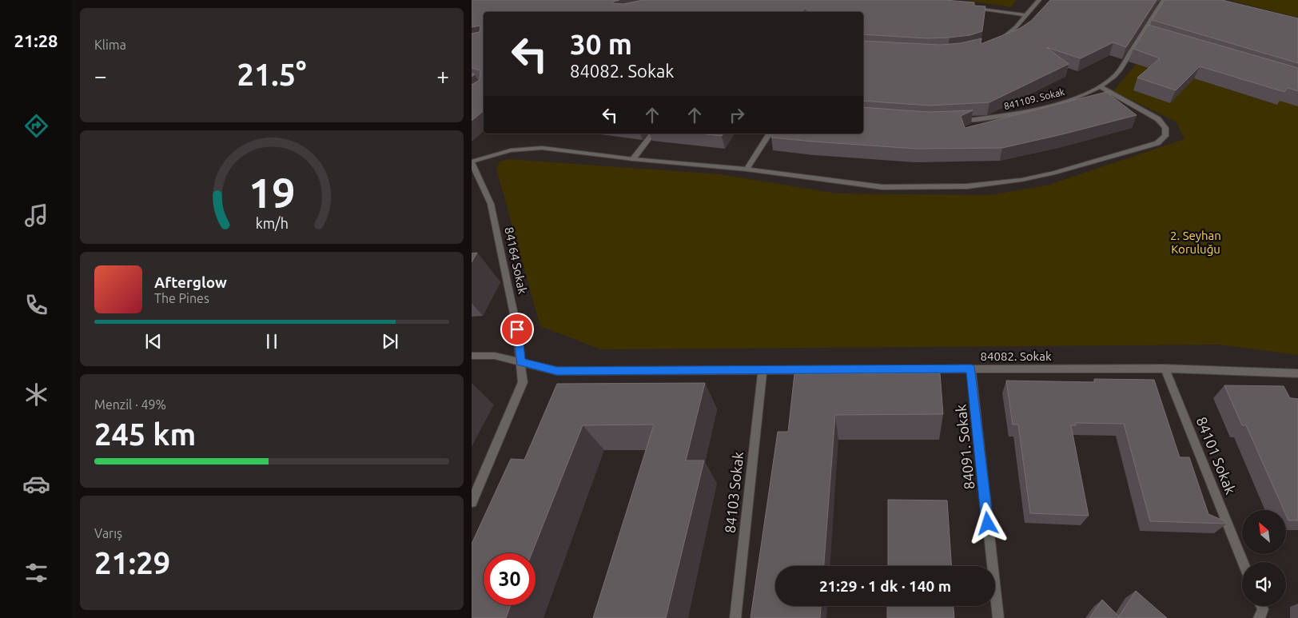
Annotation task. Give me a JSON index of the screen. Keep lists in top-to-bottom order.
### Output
{
  "streets": {
    "street": [
      "841109. Sokak",
      "84164 Sokak",
      "84082. Sokak",
      "84091. Sokak",
      "84101 Sokak",
      "84103 Sokak"
    ]
  },
  "crossings": [
    ["84164 Sokak", "84082. Sokak"],
    ["84082. Sokak", "84091. Sokak"],
    ["84082. Sokak", "84101 Sokak"],
    ["84082. Sokak", "84103 Sokak"]
  ],
  "parks": ["2. Seyhan Koruluğu"],
  "north": "top left",
  "page": {
    "tabs": "21:28",
    "tile": [
      "Klima",
      ["Menzil · 49%", "245 km"],
      ["Varış", "21:29"]
    ],
    "turn": ["30 m", "84082. Sokak"],
    "heat": ["−", "21.5°", "+"],
    "song": ["Afterglow", "The Pines"],
    "limit": "30",
    "trip": "21:29 · 1 dk · 140 m",
    "gauge": ["19", "km/h"]
  }
}
